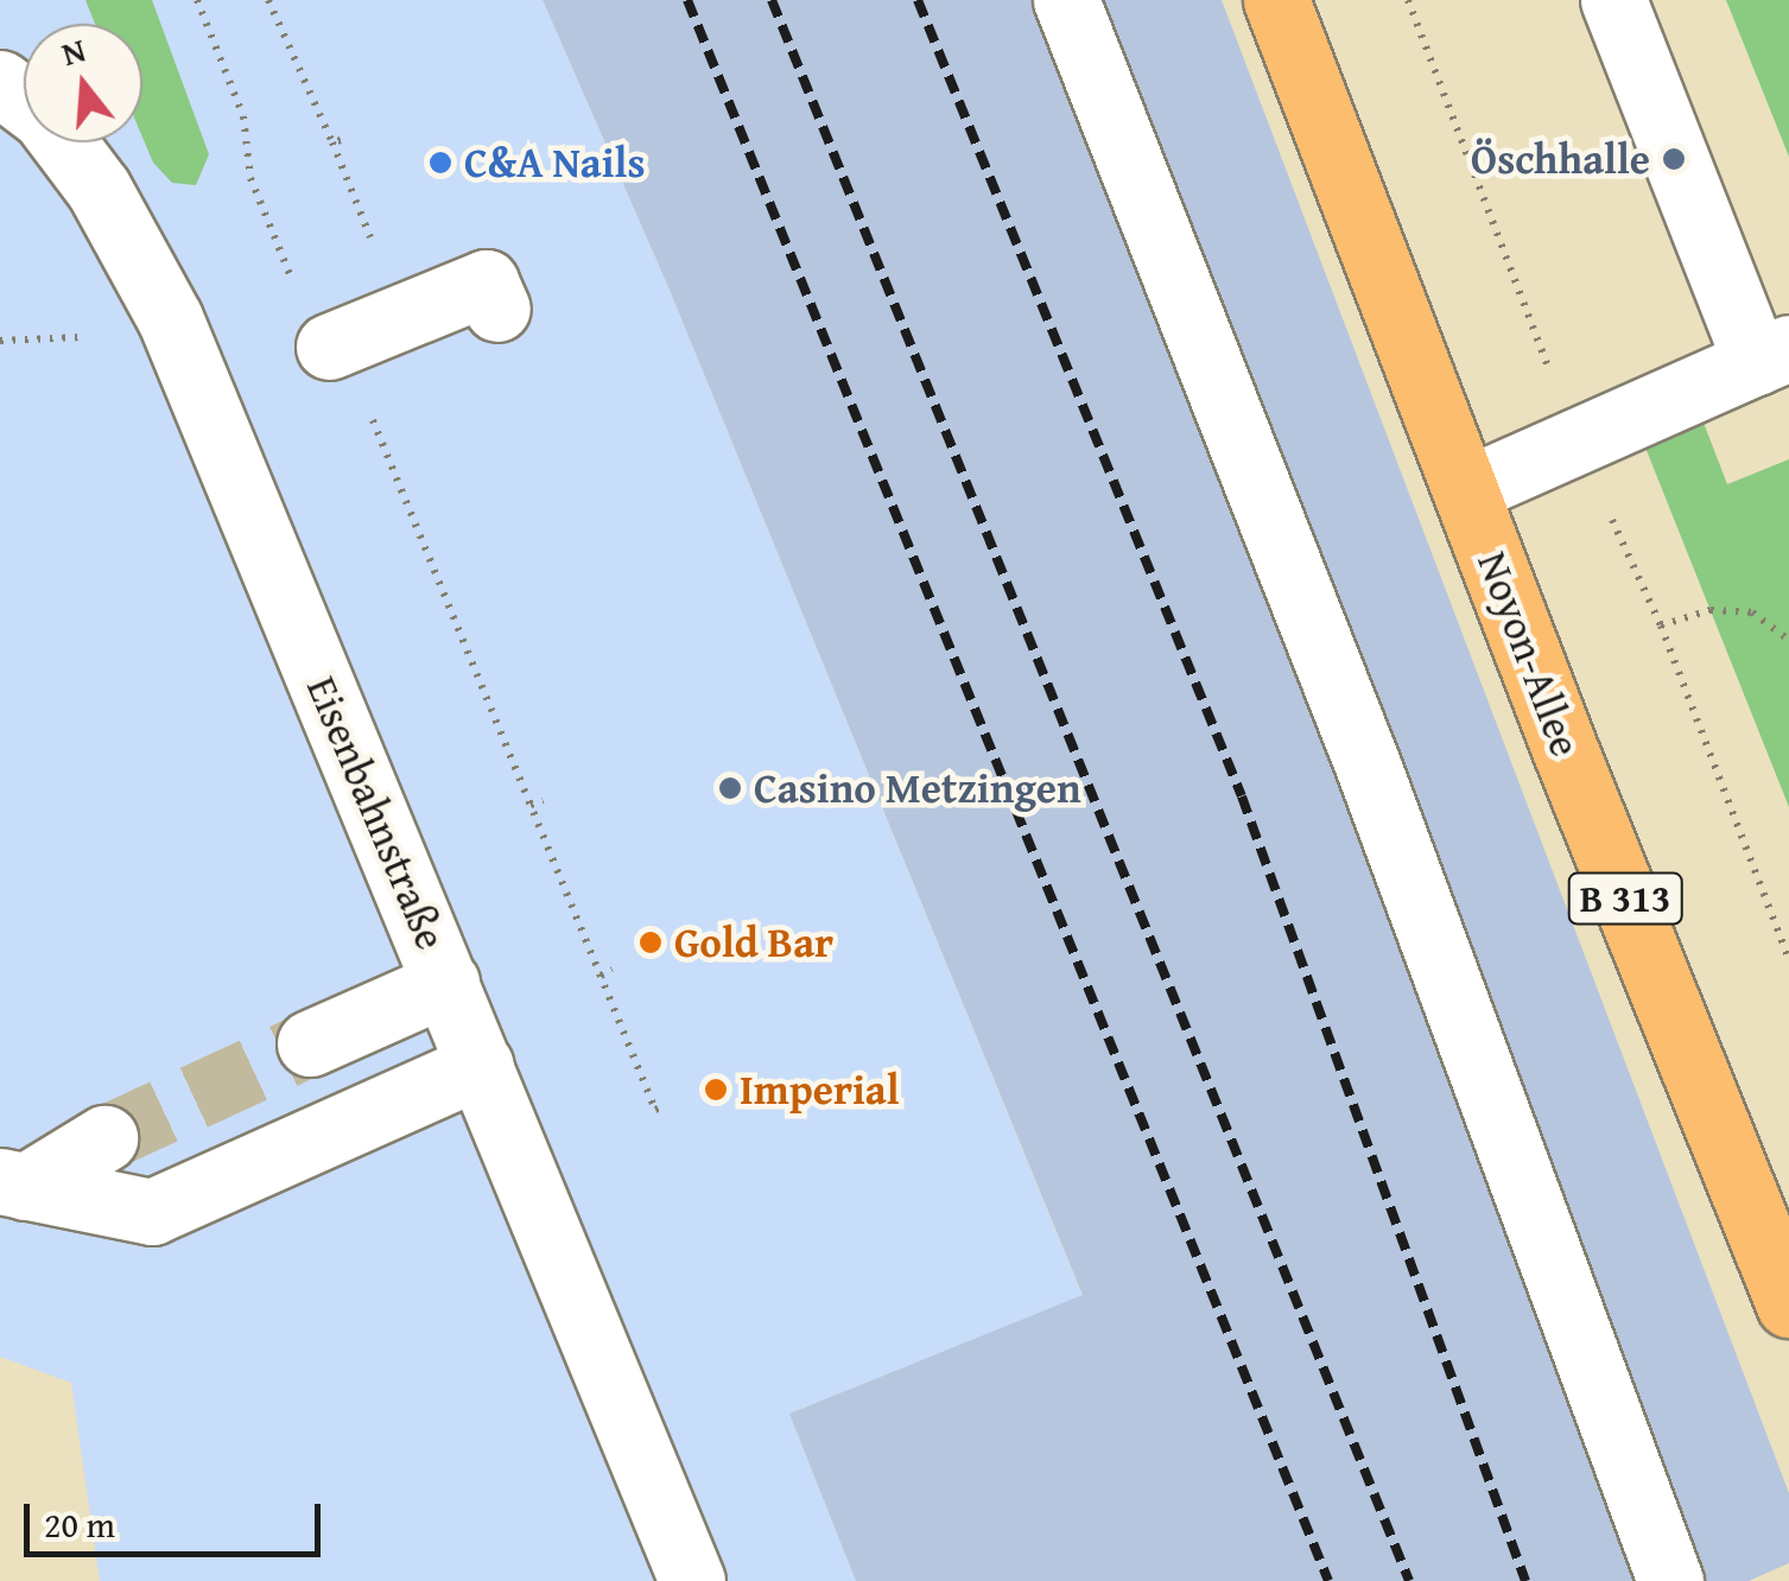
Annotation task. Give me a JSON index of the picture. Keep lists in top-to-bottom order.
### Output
{
  "streets": {
    "main road": ["Noyon-Allee", "B 313"],
    "street": ["Eisenbahnstraße"]
  },
  "places": [
    "Öschhalle",
    "C&A Nails",
    "Casino Metzingen",
    "Gold Bar",
    "Imperial"
  ],
  "scale_bar": "20 m",
  "north": "top"
}
